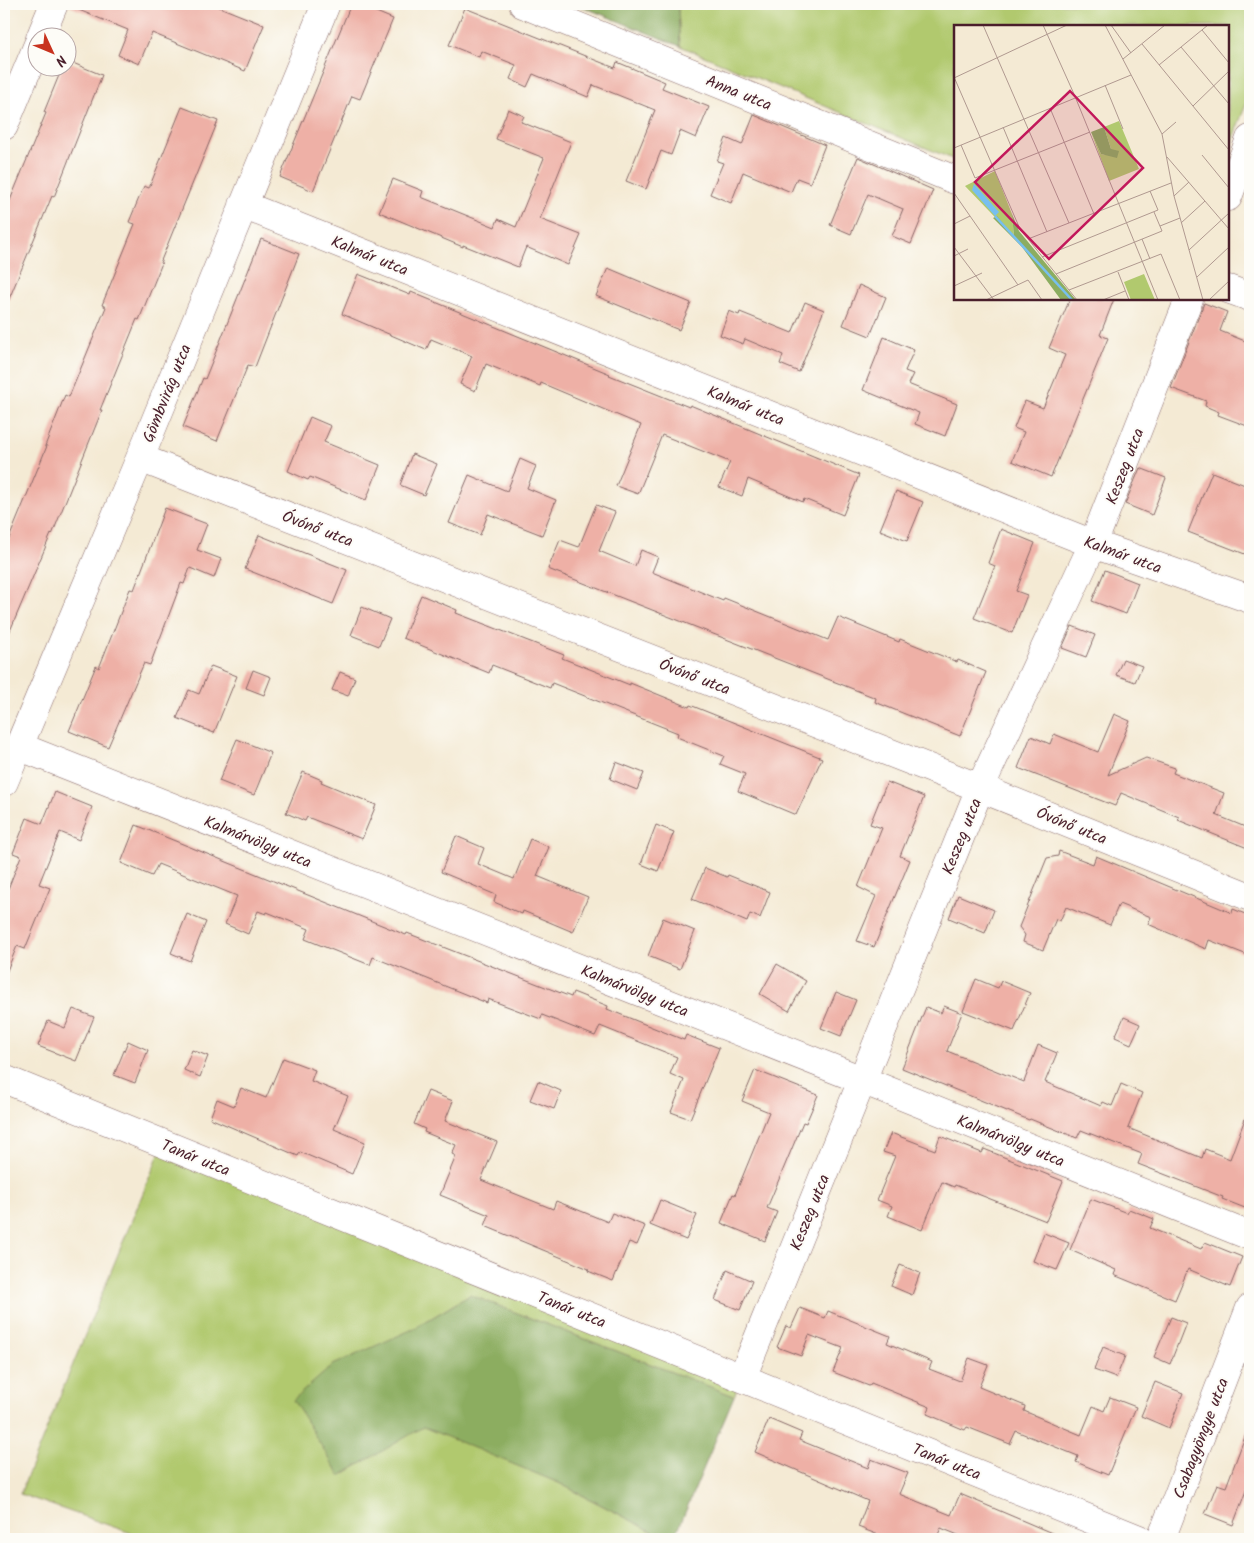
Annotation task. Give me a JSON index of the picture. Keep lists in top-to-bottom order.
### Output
{
  "streets": {
    "street": [
      "Anna utca",
      "Kalmár utca",
      "Gömbvirág utca",
      "Keszeg utca",
      "Óvónő utca",
      "Kalmárvölgy utca",
      "Tanár utca",
      "Csabagyöngye utca"
    ]
  },
  "crossings": [
    ["Kalmár utca", "Gömbvirág utca"],
    ["Kalmár utca", "Keszeg utca"],
    ["Gömbvirág utca", "Óvónő utca"],
    ["Gömbvirág utca", "Kalmárvölgy utca"],
    ["Keszeg utca", "Óvónő utca"],
    ["Keszeg utca", "Kalmárvölgy utca"],
    ["Keszeg utca", "Tanár utca"]
  ],
  "north": "bottom right"
}
